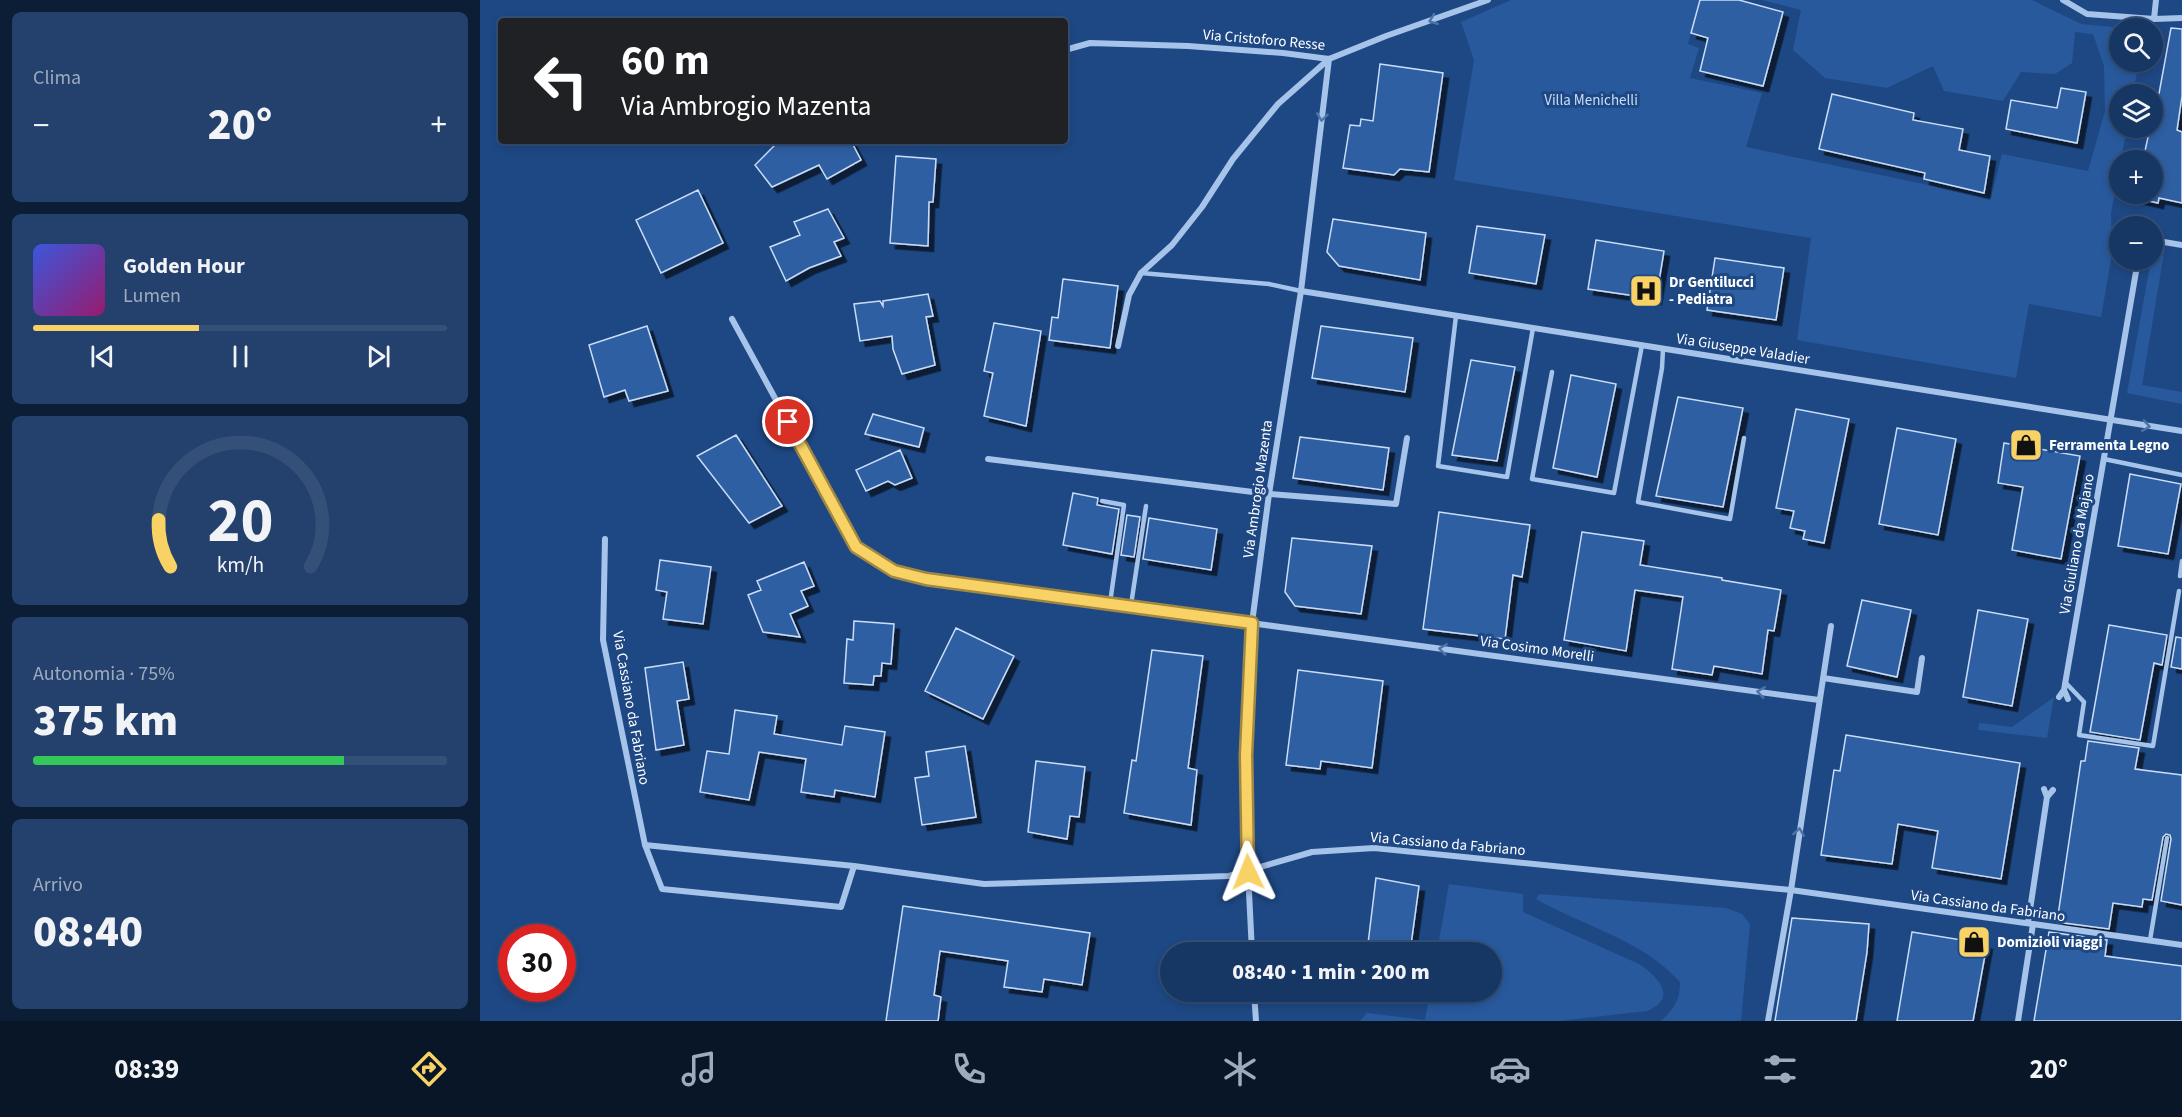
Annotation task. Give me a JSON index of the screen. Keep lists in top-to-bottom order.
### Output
{
  "streets": {
    "street": [
      "Via Cristoforo Resse",
      "Via Giuseppe Valadier",
      "Via Ambrogio Mazenta",
      "Via Giuliano da Majano",
      "Via Cosimo Morelli",
      "Via Cassiano da Fabriano"
    ]
  },
  "crossings": [
    ["Via Cristoforo Resse", "Via Ambrogio Mazenta"],
    ["Via Giuseppe Valadier", "Via Ambrogio Mazenta"],
    ["Via Giuseppe Valadier", "Via Giuliano da Majano"],
    ["Via Ambrogio Mazenta", "Via Cosimo Morelli"],
    ["Via Ambrogio Mazenta", "Via Cassiano da Fabriano"]
  ],
  "one_way": ["Via Cristoforo Resse", "Via Cosimo Morelli"],
  "parks": ["Villa Menichelli"],
  "places": {
    "hospital": ["Dr Gentilucci - Pediatra"],
    "shop": ["Ferramenta Legno", "Domizioli viaggi"]
  },
  "page": {
    "tile": [
      "Clima",
      ["Autonomia · 75%", "375 km"],
      ["Arrivo", "08:40"]
    ],
    "map_buttons": ["+", "−"],
    "turn": ["60 m", "Via Ambrogio Mazenta"],
    "heat": ["−", "20°", "+"],
    "song": ["Golden Hour", "Lumen"],
    "limit": "30",
    "trip": "08:40 · 1 min · 200 m",
    "tabs": ["08:39", "20°"],
    "gauge": ["20", "km/h"]
  }
}
